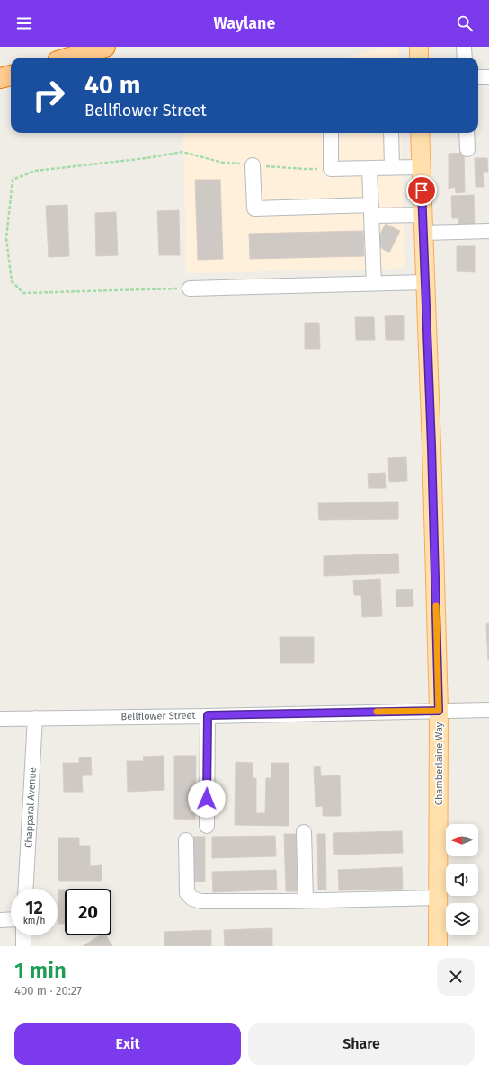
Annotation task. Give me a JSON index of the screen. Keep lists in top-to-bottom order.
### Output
{
  "streets": {
    "main road": ["Chamberlaine Way"],
    "street": ["Bellflower Street", "Chapparal Avenue"]
  },
  "crossings": [
    ["Bellflower Street", "Chamberlaine Way"],
    ["Bellflower Street", "Chapparal Avenue"]
  ],
  "north": "left",
  "page": {
    "header": "Waylane",
    "turn": ["40 m", "Bellflower Street"],
    "speed": "12 km/h",
    "limit": "20",
    "heading": ["1 min", "400 m · 20:27"],
    "buttons": ["Exit", "Share"]
  }
}
